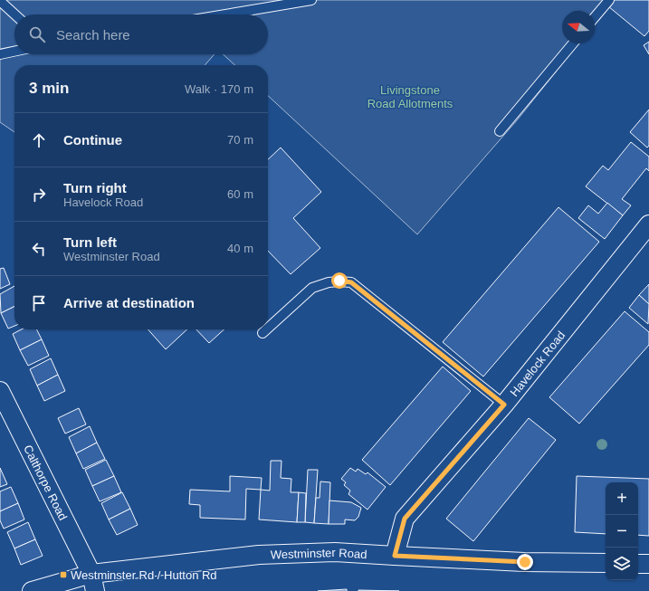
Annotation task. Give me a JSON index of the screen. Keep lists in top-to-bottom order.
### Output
{
  "streets": {
    "street": ["Havelock Road", "Calthorpe Road", "Westminster Road"]
  },
  "crossings": [
    ["Havelock Road", "Westminster Road"],
    ["Calthorpe Road", "Westminster Road"]
  ],
  "parks": ["Livingstone Road Allotments"],
  "places": {
    "transit": ["Westminster Rd / Hutton Rd"]
  },
  "north": "left",
  "page": {
    "search": "Search here",
    "heading": ["3 min", "Walk · 170 m"],
    "list": [
      ["Continue", "70 m"],
      ["Turn right", "Havelock Road", "60 m"],
      ["Turn left", "Westminster Road", "40 m"],
      "Arrive at destination"
    ],
    "map_buttons": ["+", "−"]
  }
}
